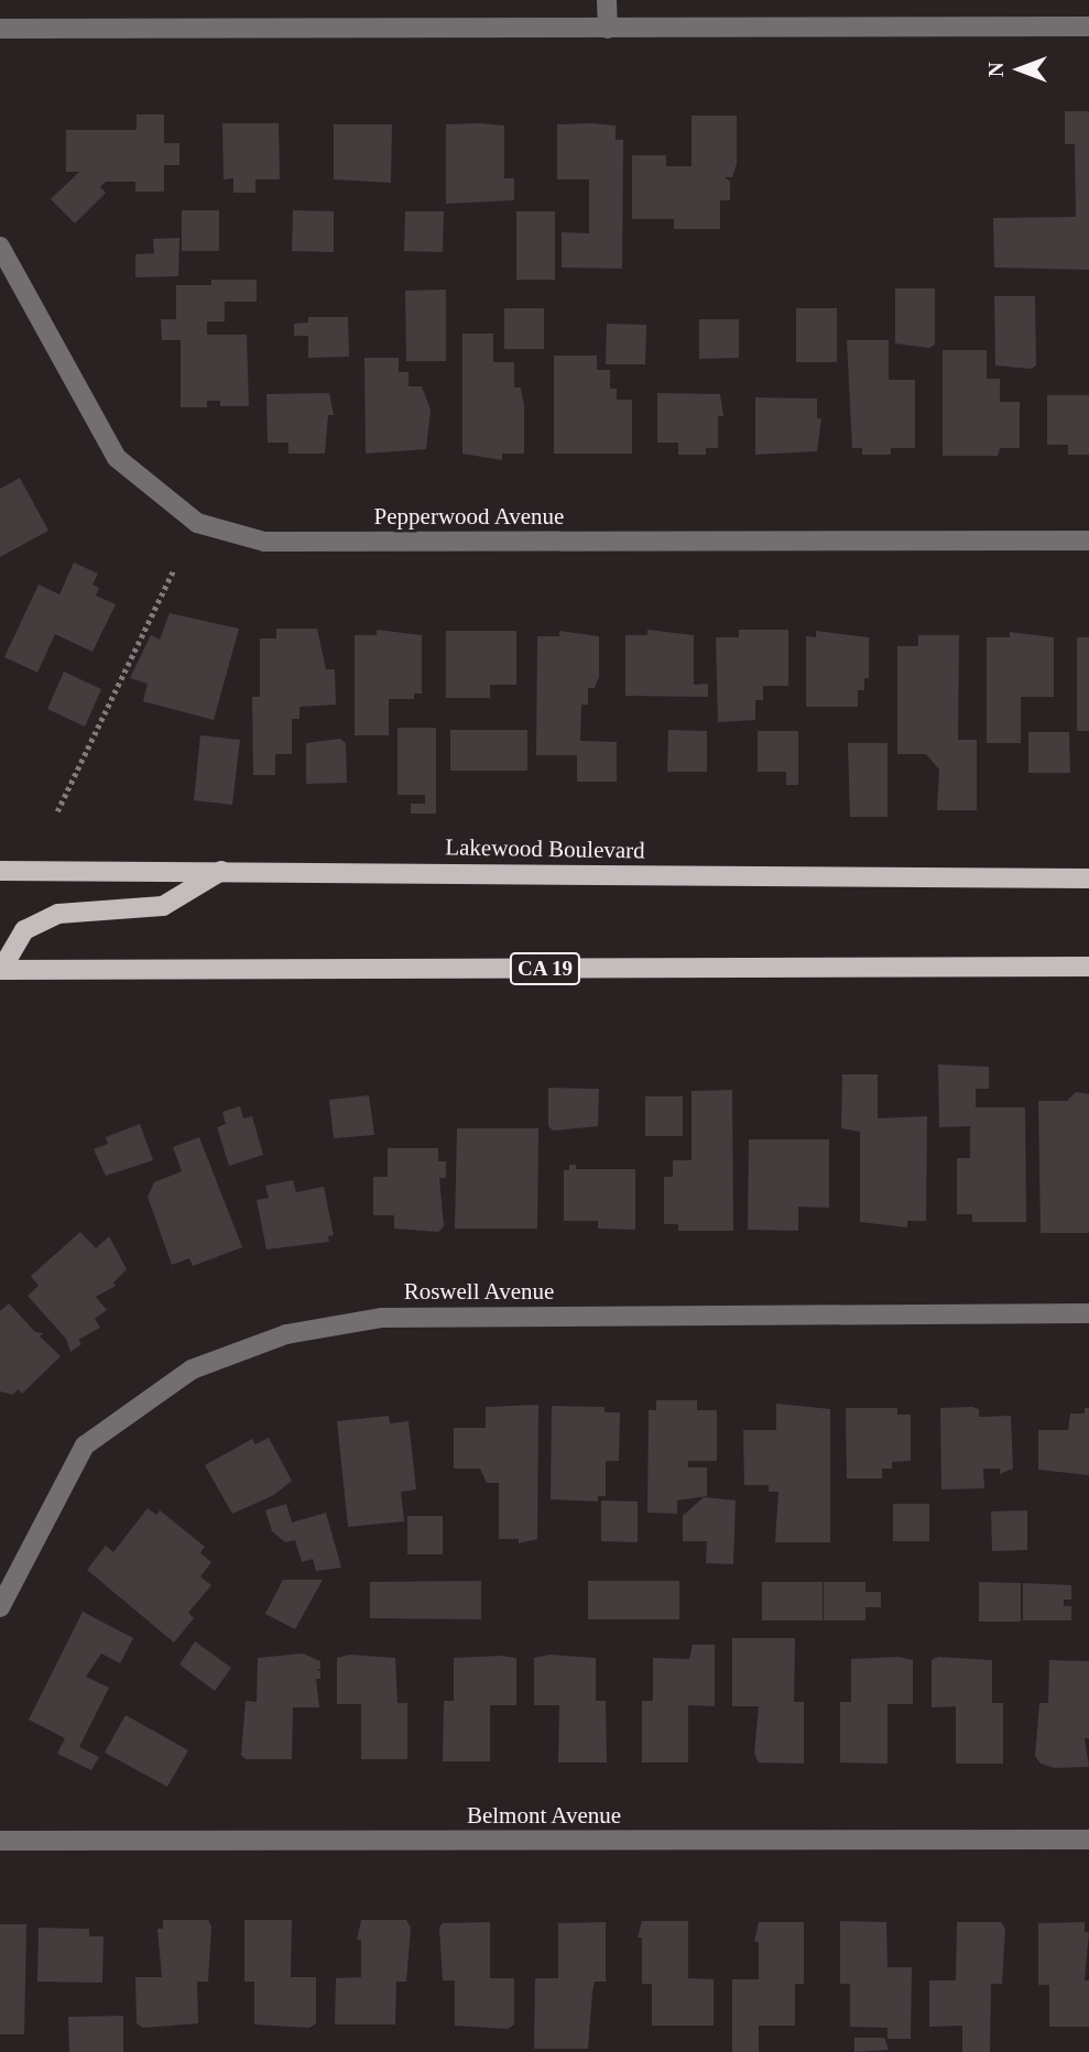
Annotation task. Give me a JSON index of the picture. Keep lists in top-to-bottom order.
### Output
{
  "streets": {
    "main road": ["Lakewood Boulevard", "CA 19"],
    "street": ["Pepperwood Avenue", "Roswell Avenue", "Belmont Avenue"]
  },
  "north": "left"
}
